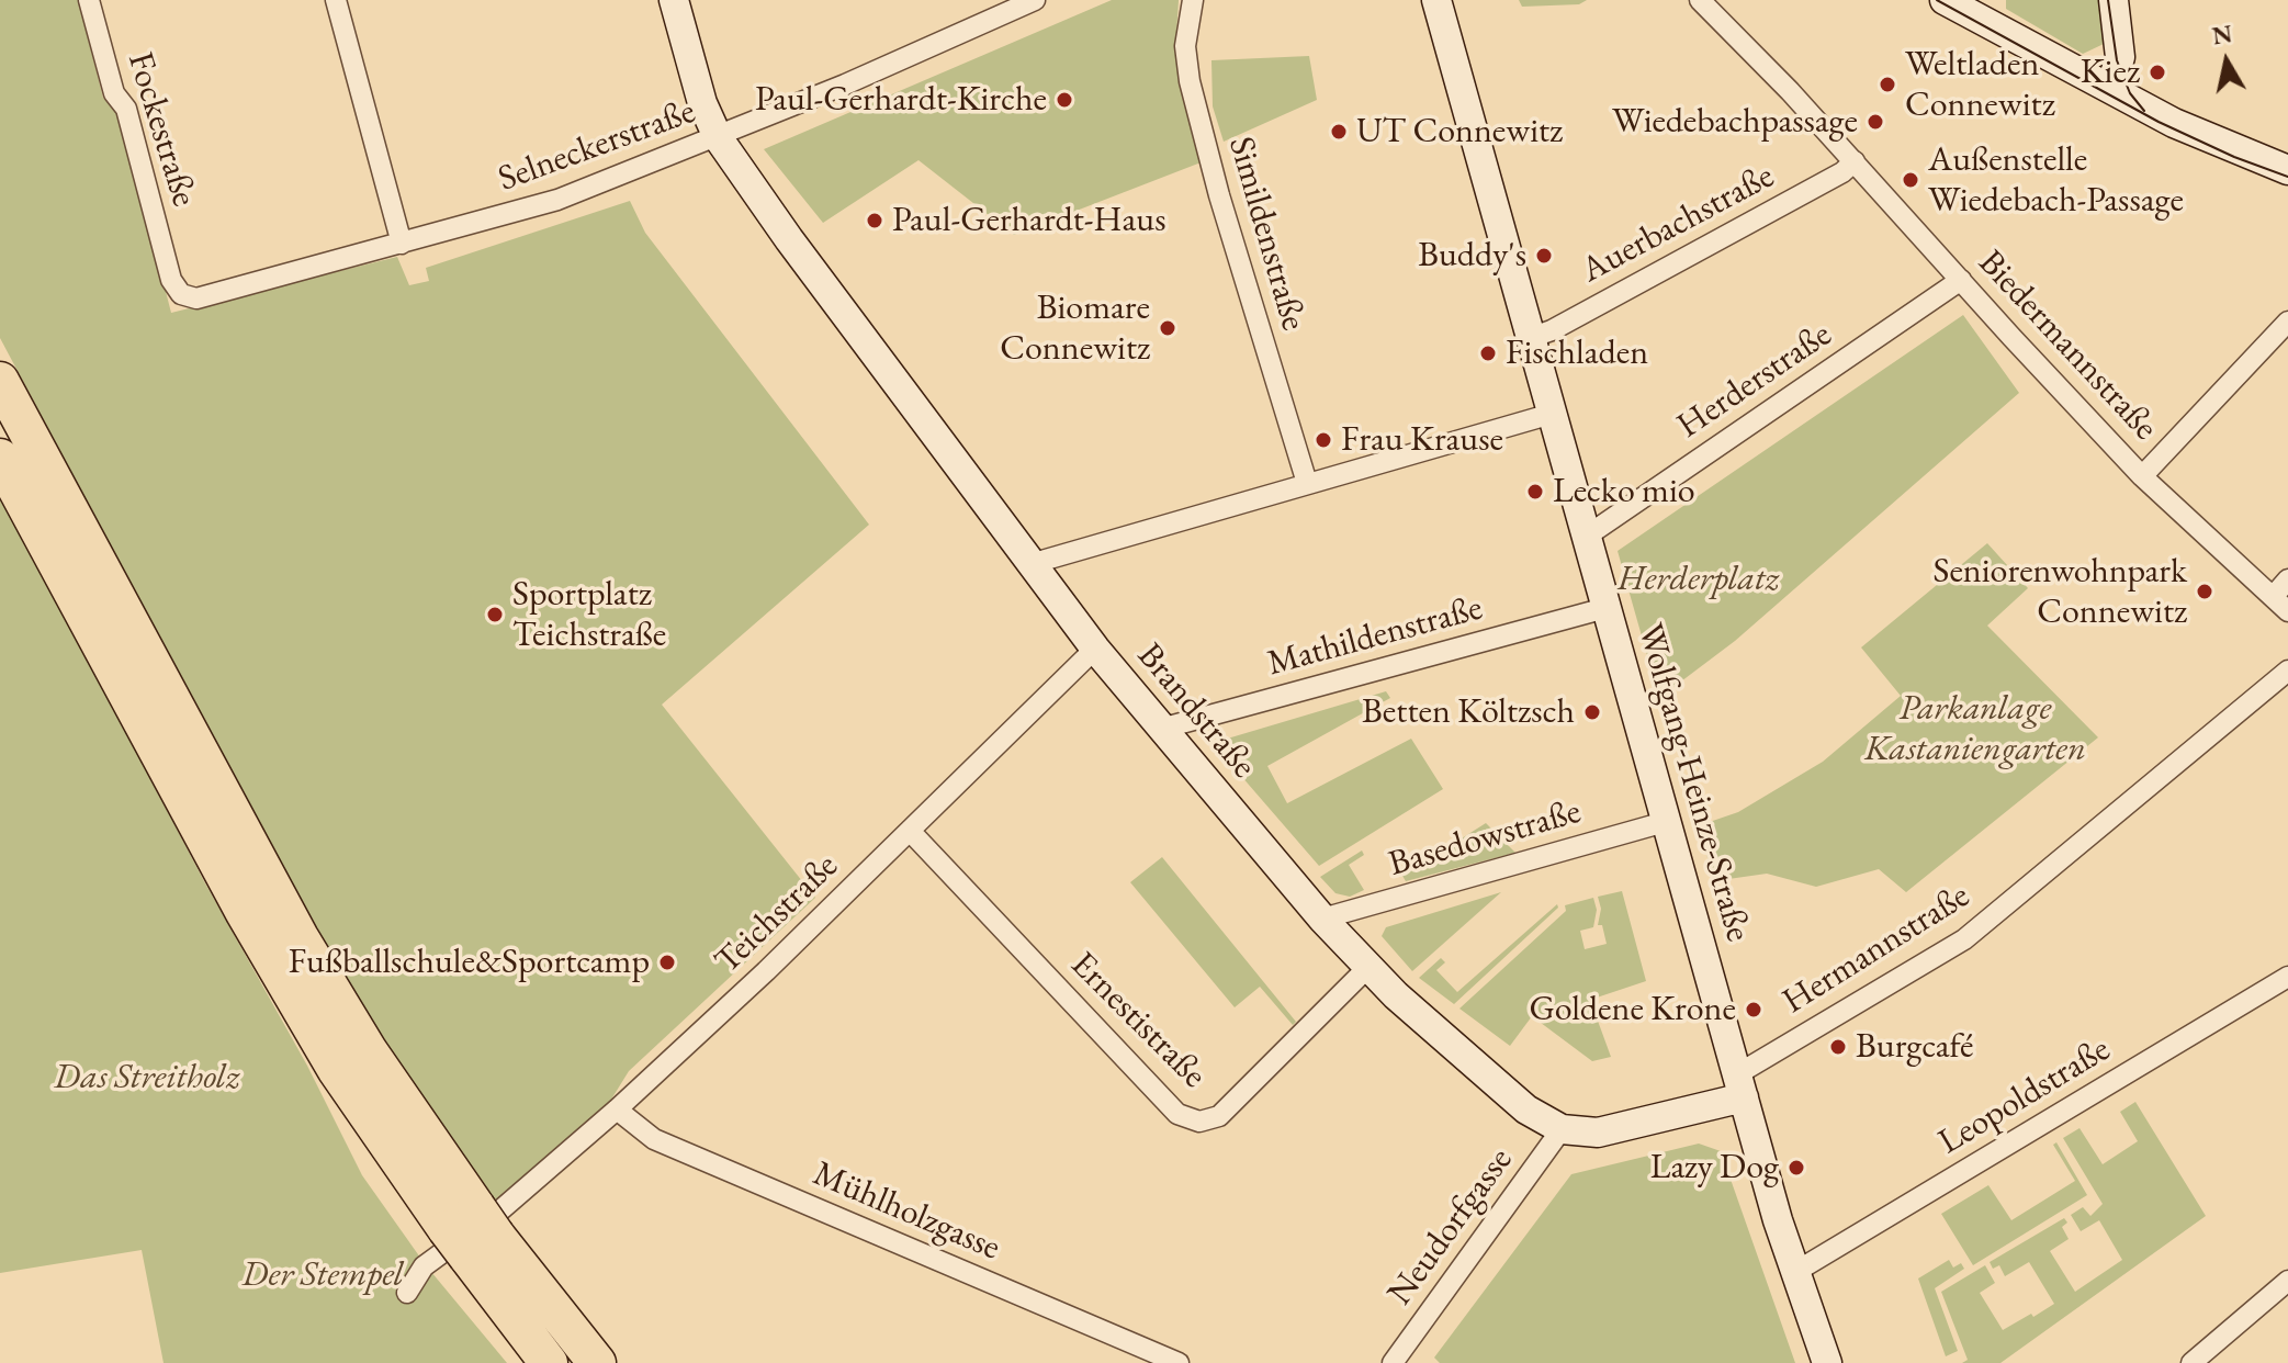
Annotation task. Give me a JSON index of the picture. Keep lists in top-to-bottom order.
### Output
{
  "streets": {
    "main road": ["Brandstraße", "Wolfgang-Heinze-Straße"],
    "street": [
      "Fockestraße",
      "Selneckerstraße",
      "Auerbachstraße",
      "Simildenstraße",
      "Biedermannstraße",
      "Herderstraße",
      "Mathildenstraße",
      "Basedowstraße",
      "Teichstraße",
      "Hermannstraße",
      "Ernestistraße",
      "Leopoldstraße",
      "Mühlholzgasse",
      "Neudorfgasse"
    ]
  },
  "crossings": [
    ["Fockestraße", "Selneckerstraße"],
    ["Selneckerstraße", "Brandstraße"],
    ["Auerbachstraße", "Biedermannstraße"],
    ["Auerbachstraße", "Wolfgang-Heinze-Straße"],
    ["Biedermannstraße", "Herderstraße"],
    ["Herderstraße", "Wolfgang-Heinze-Straße"],
    ["Mathildenstraße", "Brandstraße"],
    ["Mathildenstraße", "Wolfgang-Heinze-Straße"],
    ["Brandstraße", "Wolfgang-Heinze-Straße"],
    ["Brandstraße", "Basedowstraße"],
    ["Brandstraße", "Teichstraße"],
    ["Brandstraße", "Hermannstraße"],
    ["Brandstraße", "Ernestistraße"],
    ["Brandstraße", "Neudorfgasse"],
    ["Wolfgang-Heinze-Straße", "Basedowstraße"],
    ["Wolfgang-Heinze-Straße", "Hermannstraße"],
    ["Wolfgang-Heinze-Straße", "Leopoldstraße"],
    ["Teichstraße", "Ernestistraße"],
    ["Teichstraße", "Mühlholzgasse"]
  ],
  "parks": [
    "Herderplatz",
    "Parkanlage Kastaniengarten",
    "Das Streitholz",
    "Der Stempel"
  ],
  "places": [
    "Kiez",
    "Weltladen Connewitz",
    "Paul-Gerhardt-Kirche",
    "Wiedebachpassage",
    "UT Connewitz",
    "Außenstelle Wiedebach-Passage",
    "Paul-Gerhardt-Haus",
    "Buddy's",
    "Biomare Connewitz",
    "Fischladen",
    "Frau Krause",
    "Lecko mio",
    "Seniorenwohnpark Connewitz",
    "Sportplatz Teichstraße",
    "Betten Költzsch",
    "Fußballschule&Sportcamp",
    "Goldene Krone",
    "Burgcafé",
    "Lazy Dog"
  ],
  "north": "top"
}
